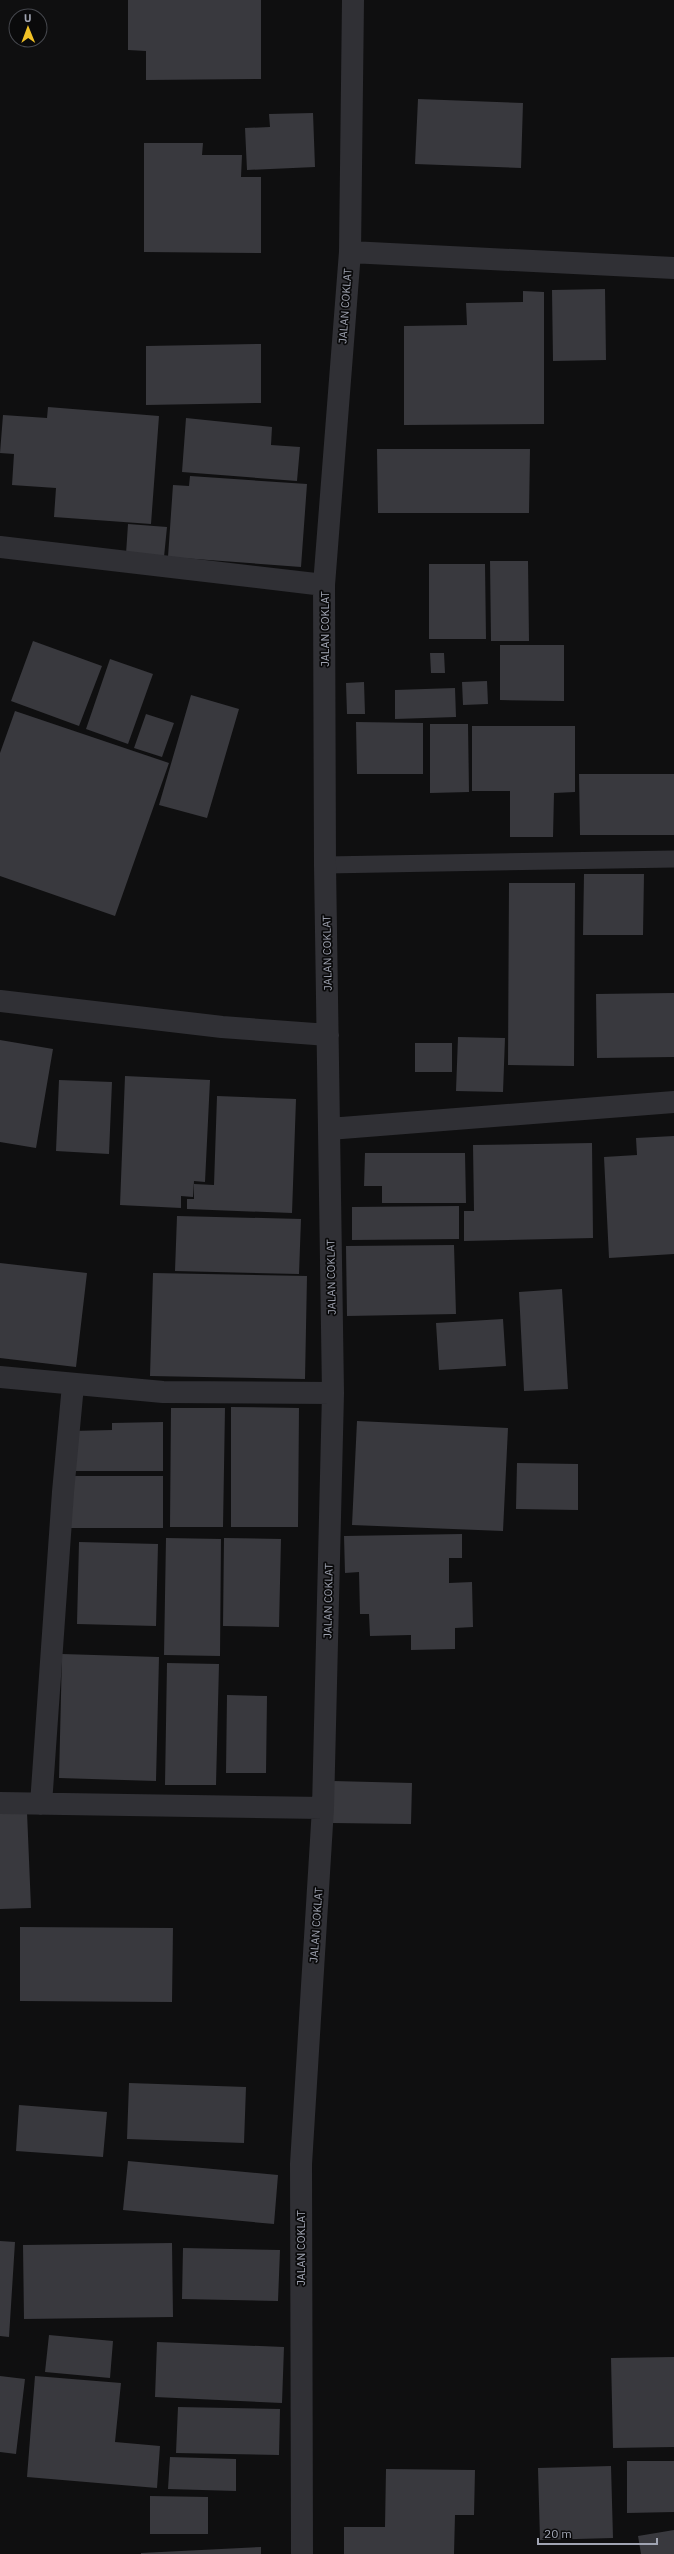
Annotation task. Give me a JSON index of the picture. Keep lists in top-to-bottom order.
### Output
{
  "streets": {
    "street": ["JALAN COKLAT"]
  },
  "scale_bar": "20 m",
  "north": "top"
}
